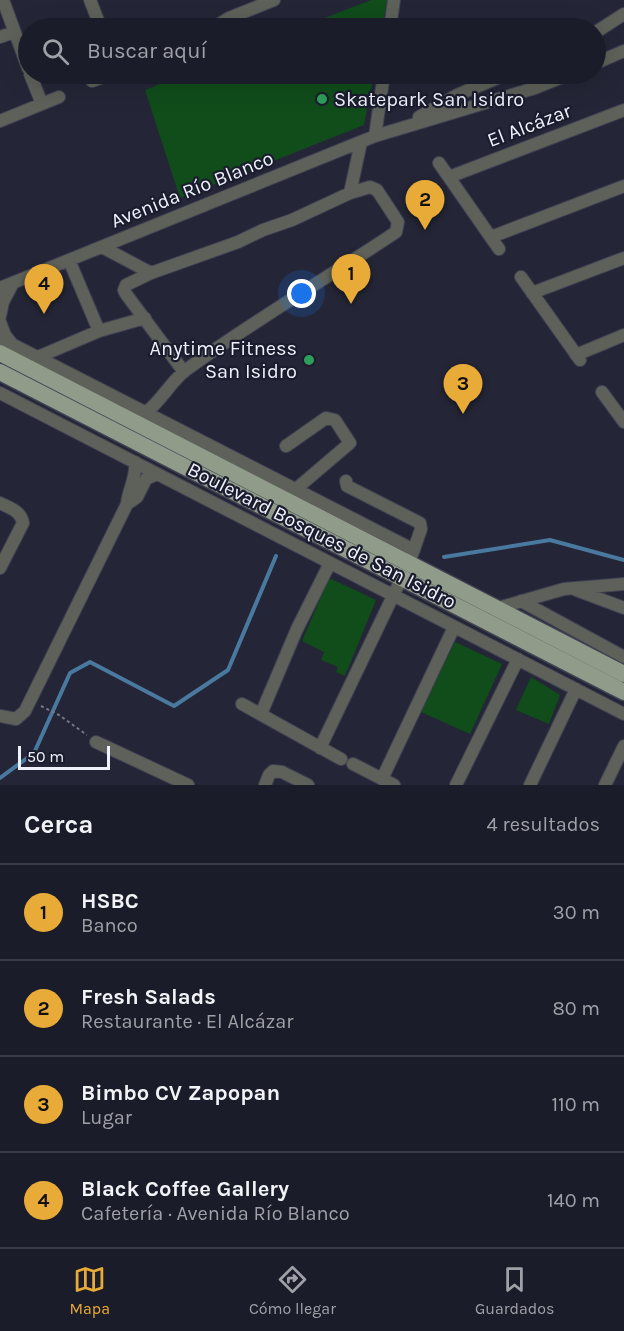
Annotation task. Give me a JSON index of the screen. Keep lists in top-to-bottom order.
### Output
{
  "streets": {
    "main road": ["Boulevard Bosques de San Isidro"],
    "street": ["El Alcázar", "Avenida Río Blanco"]
  },
  "places": ["Skatepark San Isidro", "Anytime Fitness San Isidro"],
  "scale_bar": "50 m",
  "page": {
    "search": "Buscar aquí",
    "pins": [
      "2",
      "1",
      "4",
      "3"
    ],
    "scale": "50 m",
    "heading": ["Cerca", "4 resultados"],
    "list": [
      {
        "mark": "1",
        "name": "HSBC",
        "note": "Banco",
        "value": "30 m"
      },
      {
        "mark": "2",
        "name": "Fresh Salads",
        "note": "Restaurante · El Alcázar",
        "value": "80 m"
      },
      {
        "mark": "3",
        "name": "Bimbo CV Zapopan",
        "note": "Lugar",
        "value": "110 m"
      },
      {
        "mark": "4",
        "name": "Black Coffee Gallery",
        "note": "Cafetería · Avenida Río Blanco",
        "value": "140 m"
      }
    ],
    "nav": ["Mapa", "Cómo llegar", "Guardados"]
  }
}
